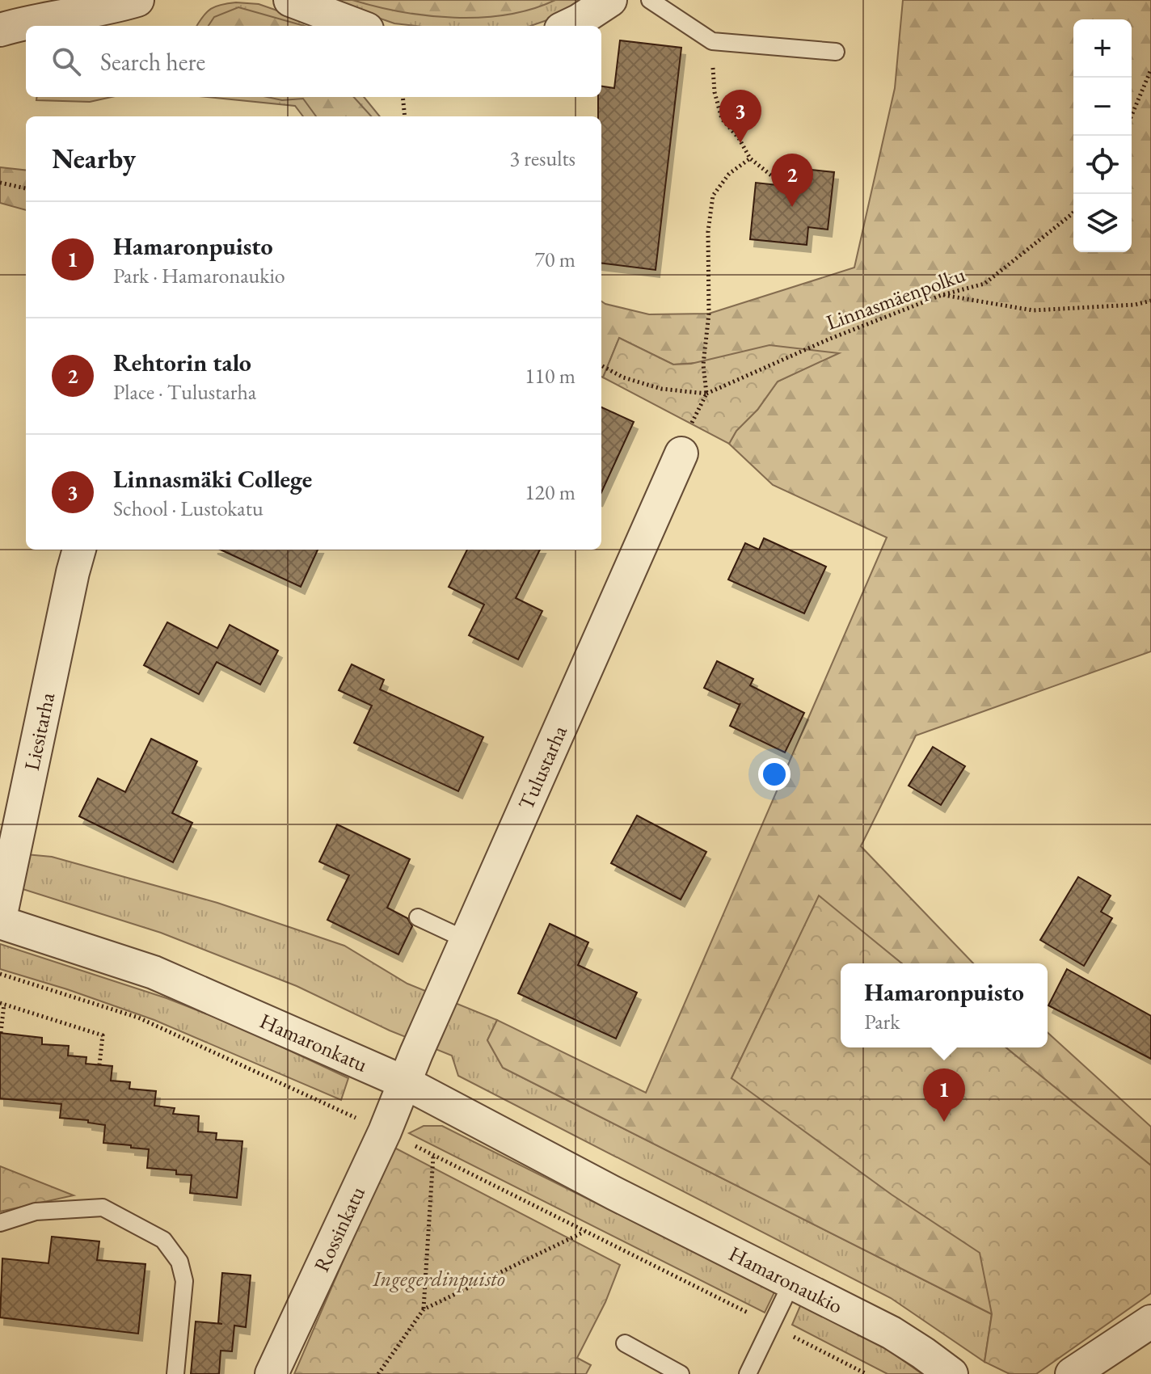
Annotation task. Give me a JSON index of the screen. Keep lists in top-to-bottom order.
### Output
{
  "streets": {
    "street": [
      "Liesitarha",
      "Tulustarha",
      "Hamaronkatu",
      "Rossinkatu",
      "Hamaronaukio"
    ],
    "path": ["Linnasmäenpolku"]
  },
  "crossings": [
    ["Liesitarha", "Hamaronkatu"],
    ["Tulustarha", "Hamaronkatu"],
    ["Tulustarha", "Rossinkatu"],
    ["Hamaronkatu", "Rossinkatu"],
    ["Hamaronkatu", "Hamaronaukio"]
  ],
  "parks": ["Ingegerdinpuisto"],
  "page": {
    "map_buttons": ["+", "−"],
    "search": "Search here",
    "pins": ["3", "2", "1"],
    "heading": ["Nearby", "3 results"],
    "list": [
      {
        "mark": "1",
        "name": "Hamaronpuisto",
        "note": "Park · Hamaronaukio",
        "value": "70 m"
      },
      {
        "mark": "2",
        "name": "Rehtorin talo",
        "note": "Place · Tulustarha",
        "value": "110 m"
      },
      {
        "mark": "3",
        "name": "Linnasmäki College",
        "note": "School · Lustokatu",
        "value": "120 m"
      }
    ],
    "popup": ["Hamaronpuisto", "Park"]
  }
}
